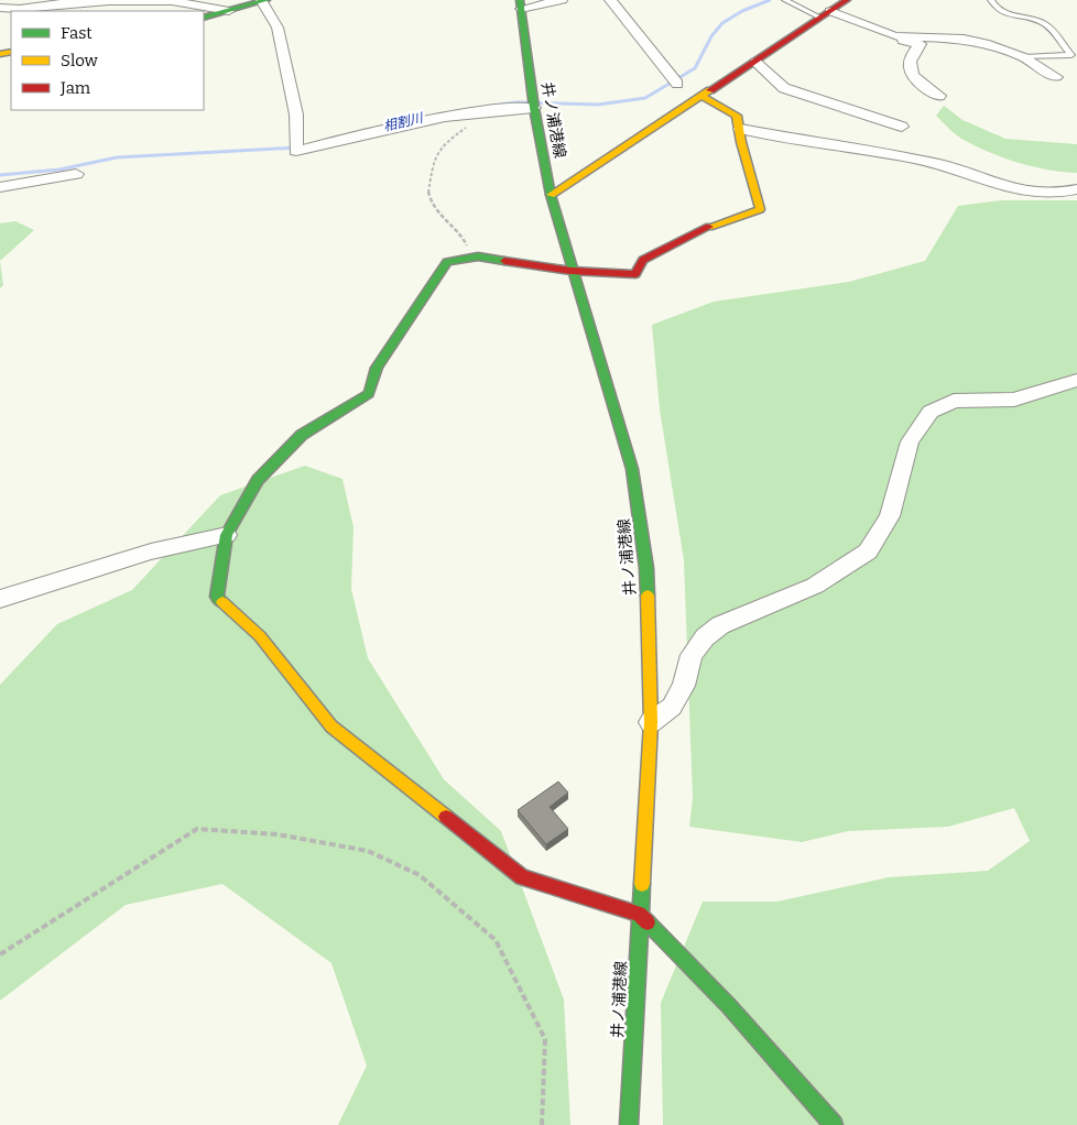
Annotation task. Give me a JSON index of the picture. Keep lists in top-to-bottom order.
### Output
{
  "streets": {
    "street": ["井ノ浦港線"]
  },
  "water": ["相割川"],
  "legend": ["Fast", "Slow", "Jam"]
}
